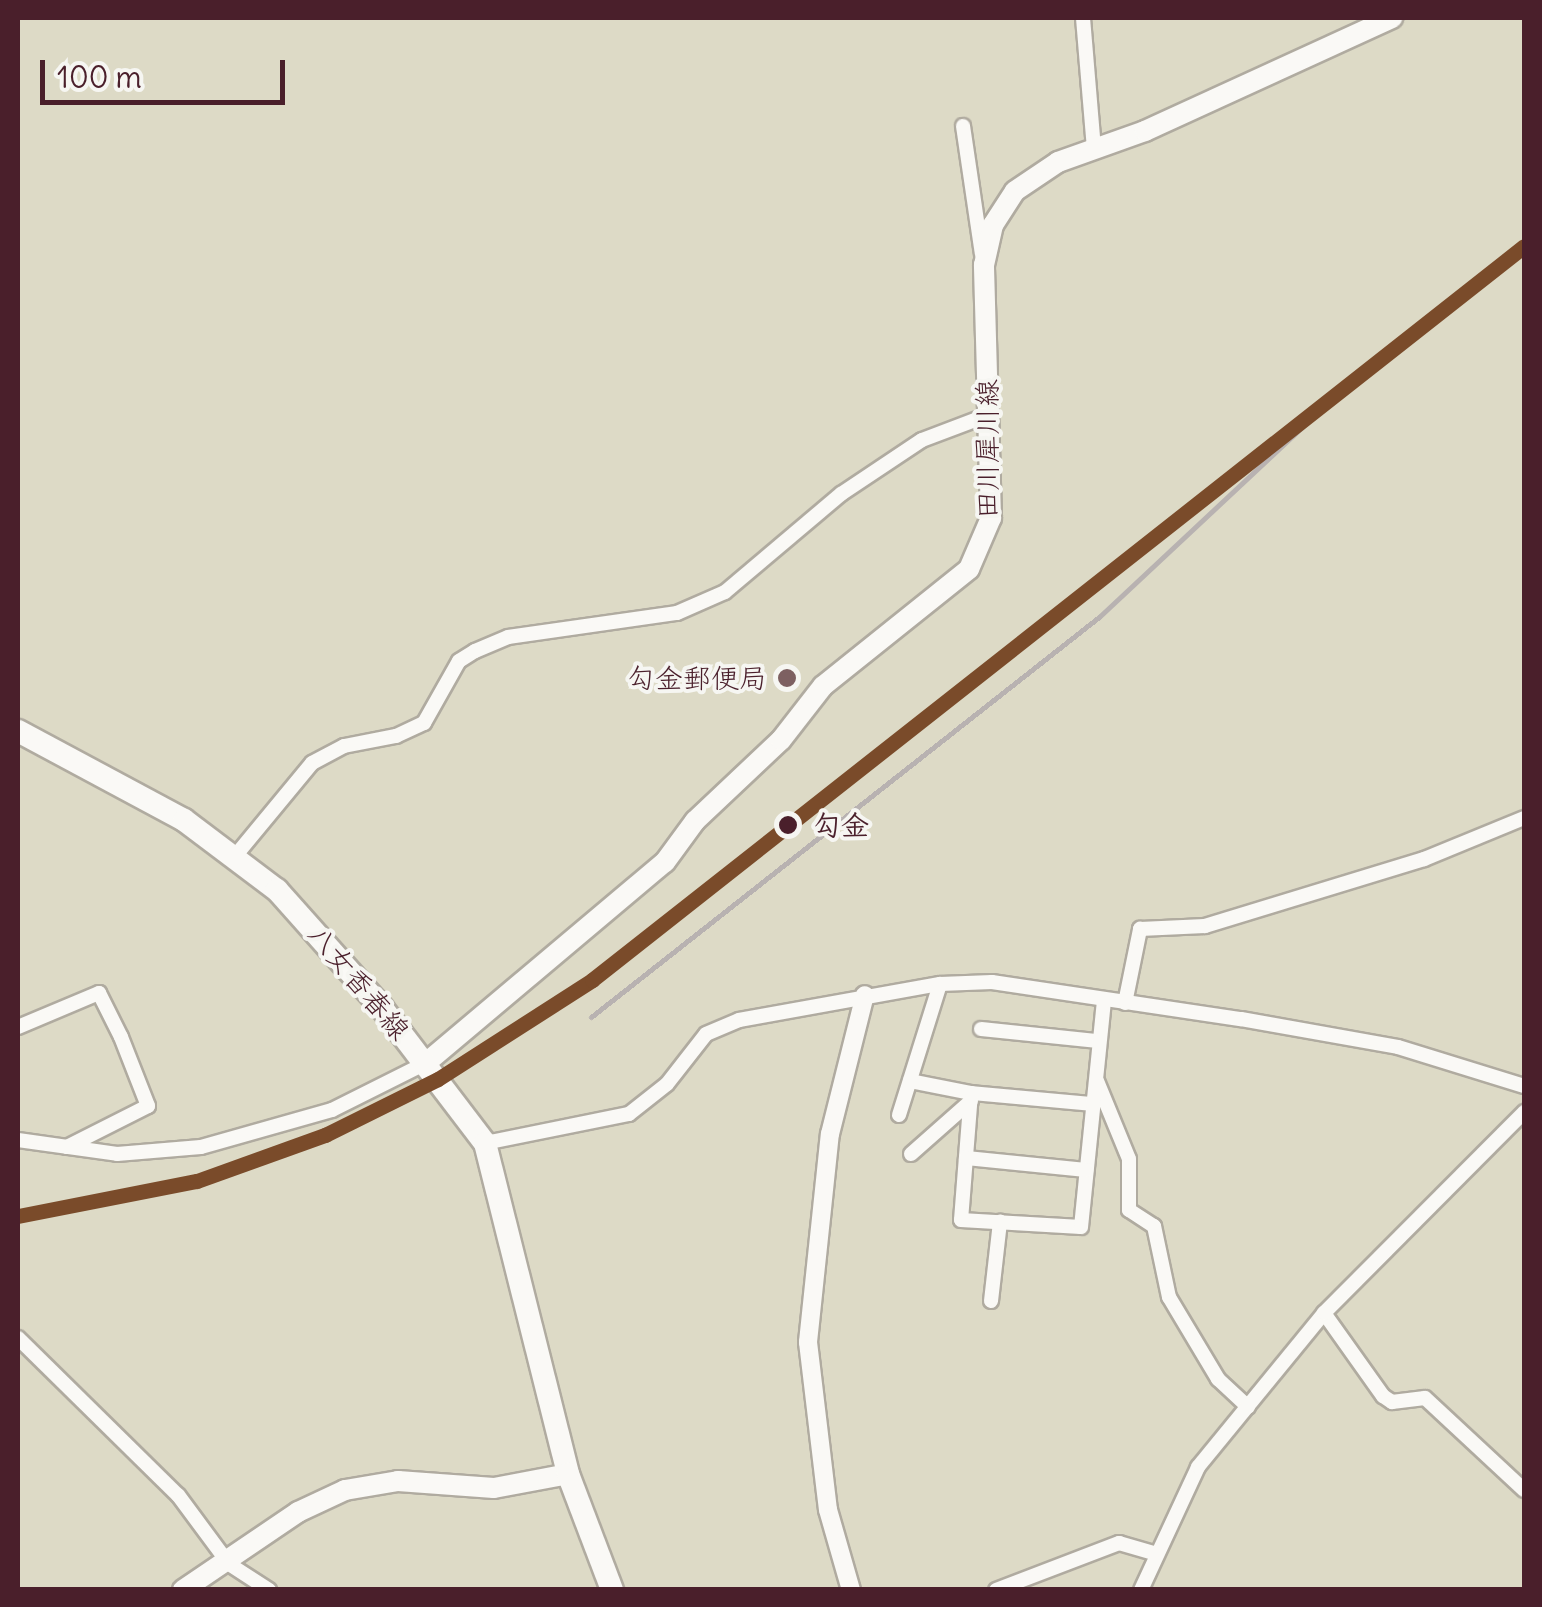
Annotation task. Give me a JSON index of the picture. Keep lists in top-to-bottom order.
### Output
{
  "streets": {
    "main road": ["田川犀川線", "八女香春線"]
  },
  "crossings": [
    ["田川犀川線", "八女香春線"]
  ],
  "places": ["勾金郵便局", "勾金"],
  "scale_bar": "100 m"
}
